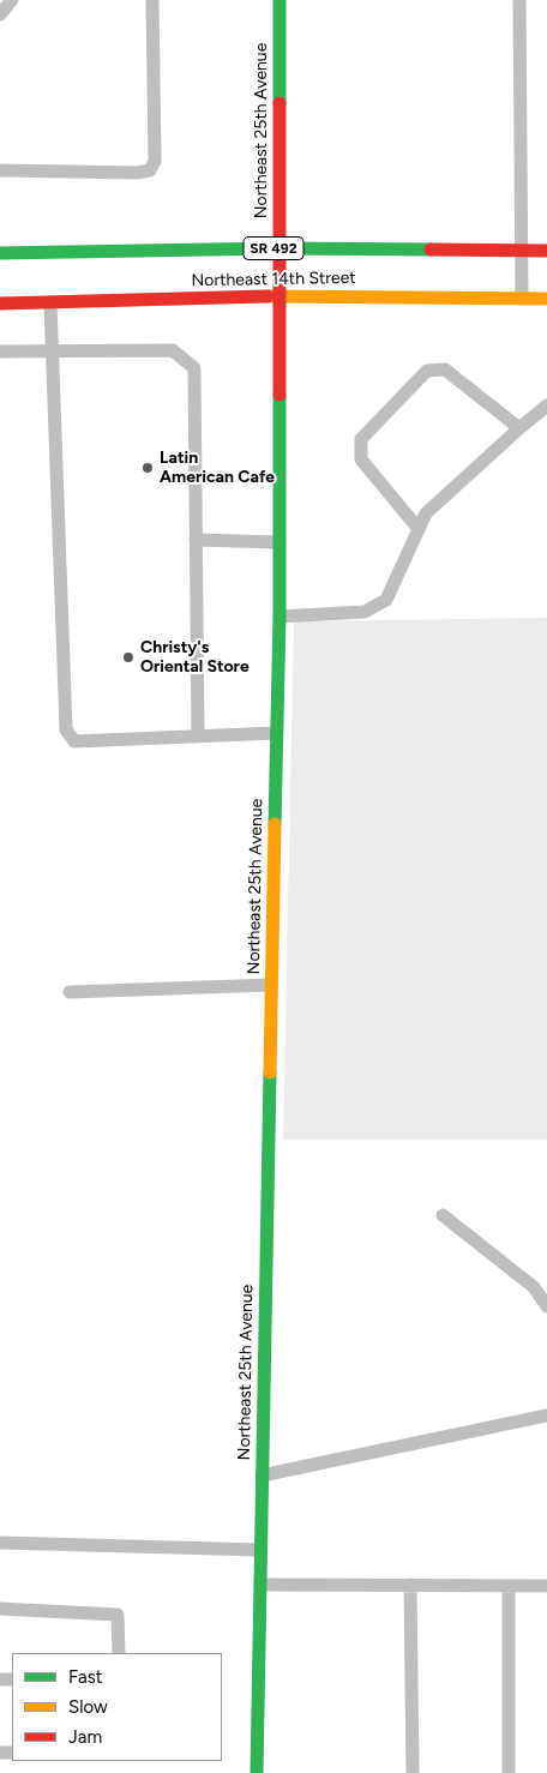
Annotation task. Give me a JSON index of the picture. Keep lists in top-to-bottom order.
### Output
{
  "streets": {
    "street": ["Northeast 25th Avenue", "SR 492", "Northeast 14th Street"]
  },
  "crossings": [
    ["Northeast 25th Avenue", "Northeast 14th Street"]
  ],
  "places": ["Latin American Cafe", "Christy's Oriental Store"],
  "legend": ["Fast", "Slow", "Jam"]
}
